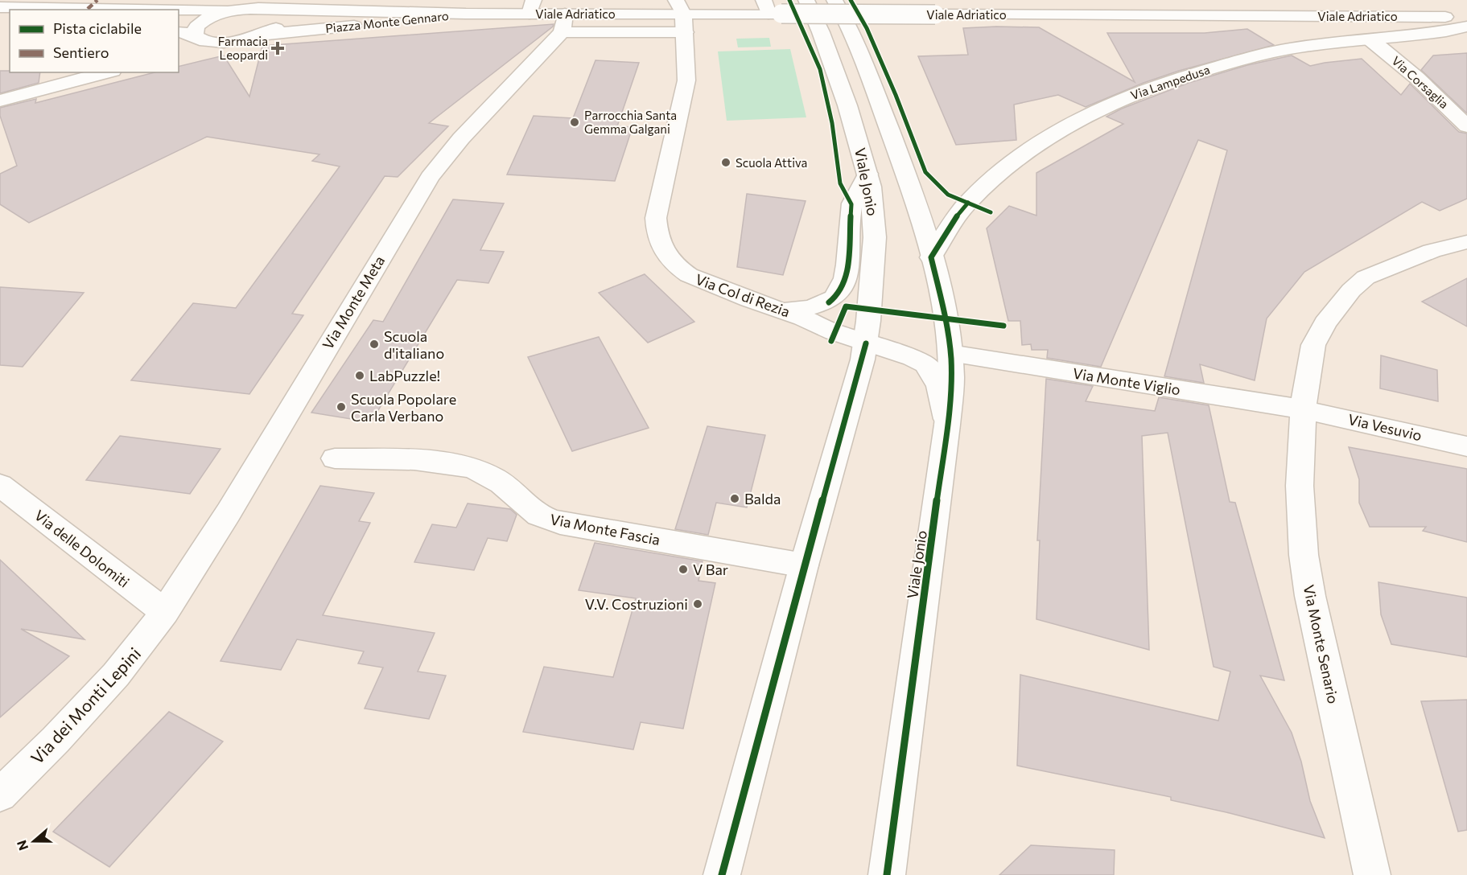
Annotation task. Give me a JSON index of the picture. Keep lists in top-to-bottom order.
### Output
{
  "streets": {
    "street": [
      "Viale Adriatico",
      "Piazza Monte Gennaro",
      "Via Lampedusa",
      "Via Corsaglia",
      "Viale Jonio",
      "Via Col di Rezia",
      "Via Monte Meta",
      "Via Monte Viglio",
      "Via Vesuvio",
      "Via Monte Fascia",
      "Via delle Dolomiti",
      "Via Monte Senario",
      "Via dei Monti Lepini"
    ]
  },
  "crossings": [
    ["Viale Adriatico", "Piazza Monte Gennaro"],
    ["Viale Adriatico", "Via Col di Rezia"],
    ["Viale Adriatico", "Via Monte Meta"],
    ["Via Lampedusa", "Via Corsaglia"],
    ["Via Lampedusa", "Viale Jonio"],
    ["Viale Jonio", "Via Col di Rezia"],
    ["Viale Jonio", "Via Monte Viglio"],
    ["Viale Jonio", "Via Monte Fascia"],
    ["Via Monte Meta", "Via delle Dolomiti"],
    ["Via Monte Meta", "Via dei Monti Lepini"],
    ["Via Monte Viglio", "Via Vesuvio"],
    ["Via Monte Viglio", "Via Monte Senario"],
    ["Via Vesuvio", "Via Monte Senario"],
    ["Via delle Dolomiti", "Via dei Monti Lepini"]
  ],
  "places": {
    "health": ["Farmacia Leopardi"],
    "other": [
      "Parrocchia Santa Gemma Galgani",
      "Scuola Attiva",
      "Scuola d'italiano",
      "LabPuzzle!",
      "Scuola Popolare Carla Verbano",
      "Balda",
      "V Bar",
      "V.V. Costruzioni"
    ]
  },
  "legend": ["Pista ciclabile", "Sentiero"],
  "north": "left"
}
